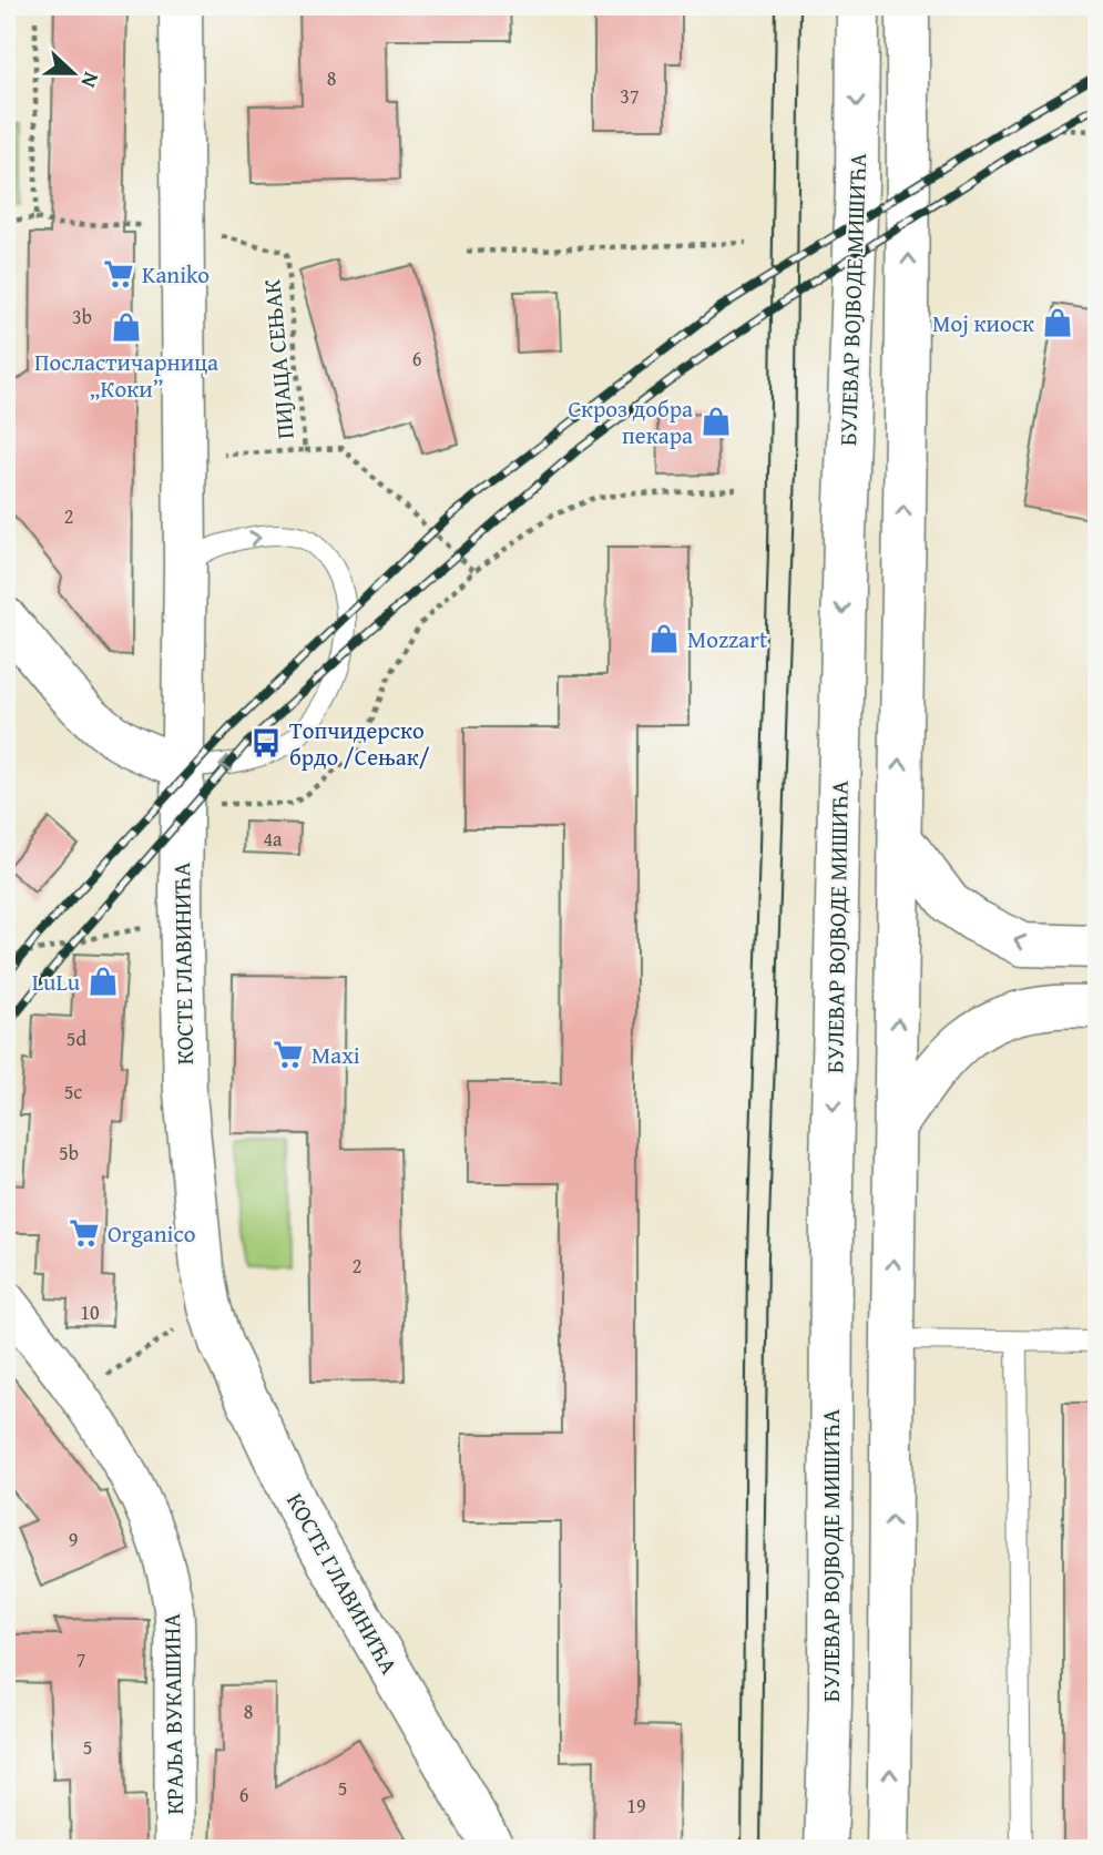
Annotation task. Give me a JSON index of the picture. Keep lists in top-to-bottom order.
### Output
{
  "streets": {
    "main road": ["БУЛЕВАР ВОЈВОДЕ МИШИЋА", "КОСТЕ ГЛАВИНИЋА"],
    "street": ["КРАЉА ВУКАШИНА"],
    "path": ["ПИЈАЦА СЕЊАК"]
  },
  "crossings": [
    ["ПИЈАЦА СЕЊАК", "КОСТЕ ГЛАВИНИЋА"]
  ],
  "places": {
    "supermarket": ["Kaniko", "Maxi", "Organico"],
    "shop": [
      "Мој киоск",
      "Посластичарница „Коки”",
      "Скроз добра пекара",
      "Mozzart",
      "LuLu"
    ],
    "bus stop": ["Топчидерско брдо /Сењак/"]
  },
  "house_numbers": [
    "8",
    "37",
    "3b",
    "6",
    "2",
    "4a",
    "5d",
    "5c",
    "5b",
    "2",
    "10",
    "9",
    "7",
    "8",
    "5",
    "5",
    "6",
    "19"
  ],
  "north": "right"
}
